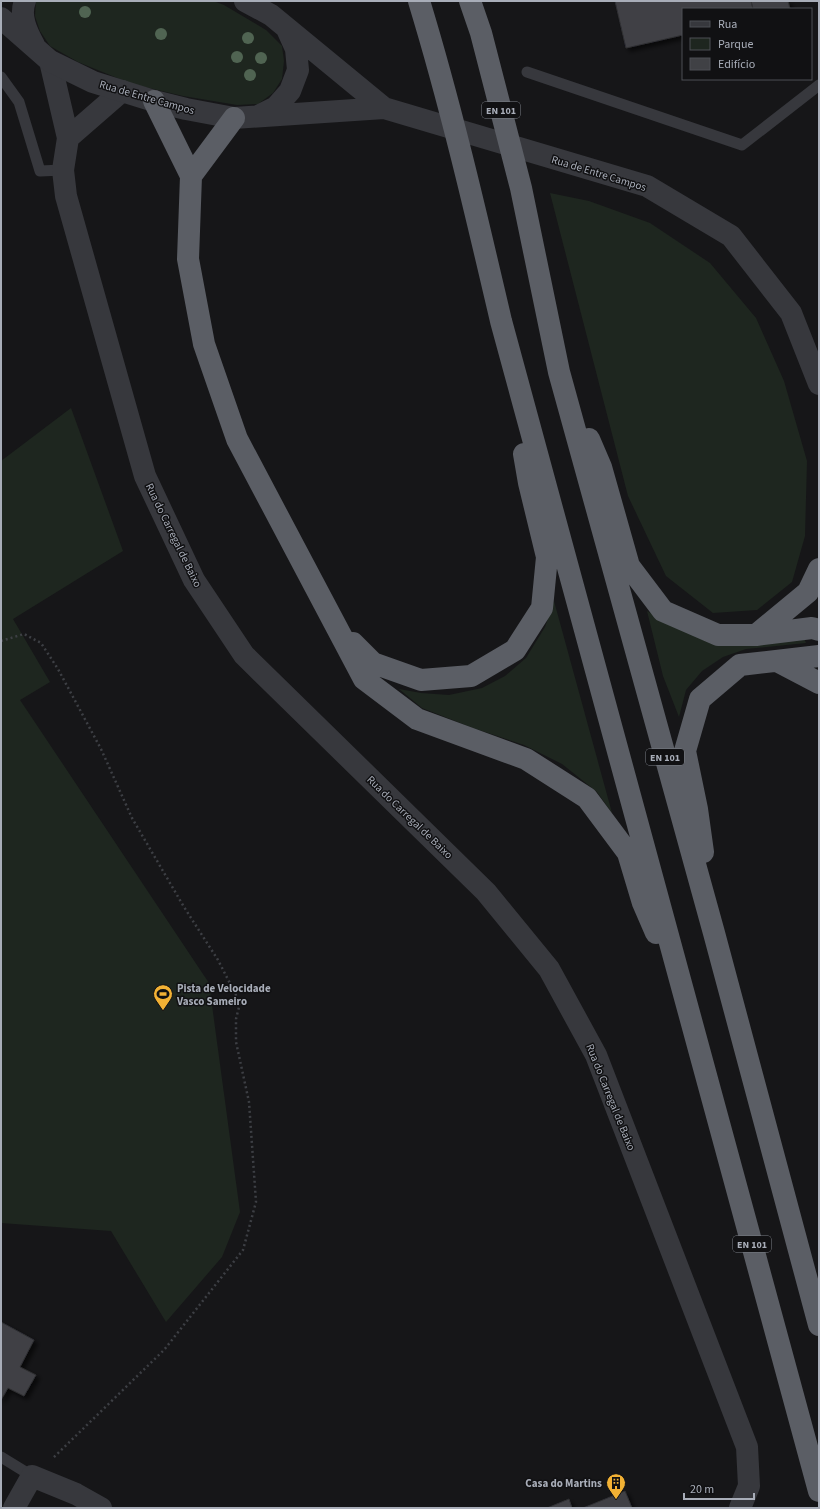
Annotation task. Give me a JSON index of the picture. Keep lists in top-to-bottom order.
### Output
{
  "streets": {
    "highway": ["EN 101"],
    "street": ["Rua de Entre Campos", "Rua do Carregal de Baixo"]
  },
  "places": {
    "sports": ["Pista de Velocidade Vasco Sameiro"],
    "building": ["Casa do Martins"]
  },
  "legend": ["Rua", "Parque", "Edifício"],
  "scale_bar": "20 m"
}
